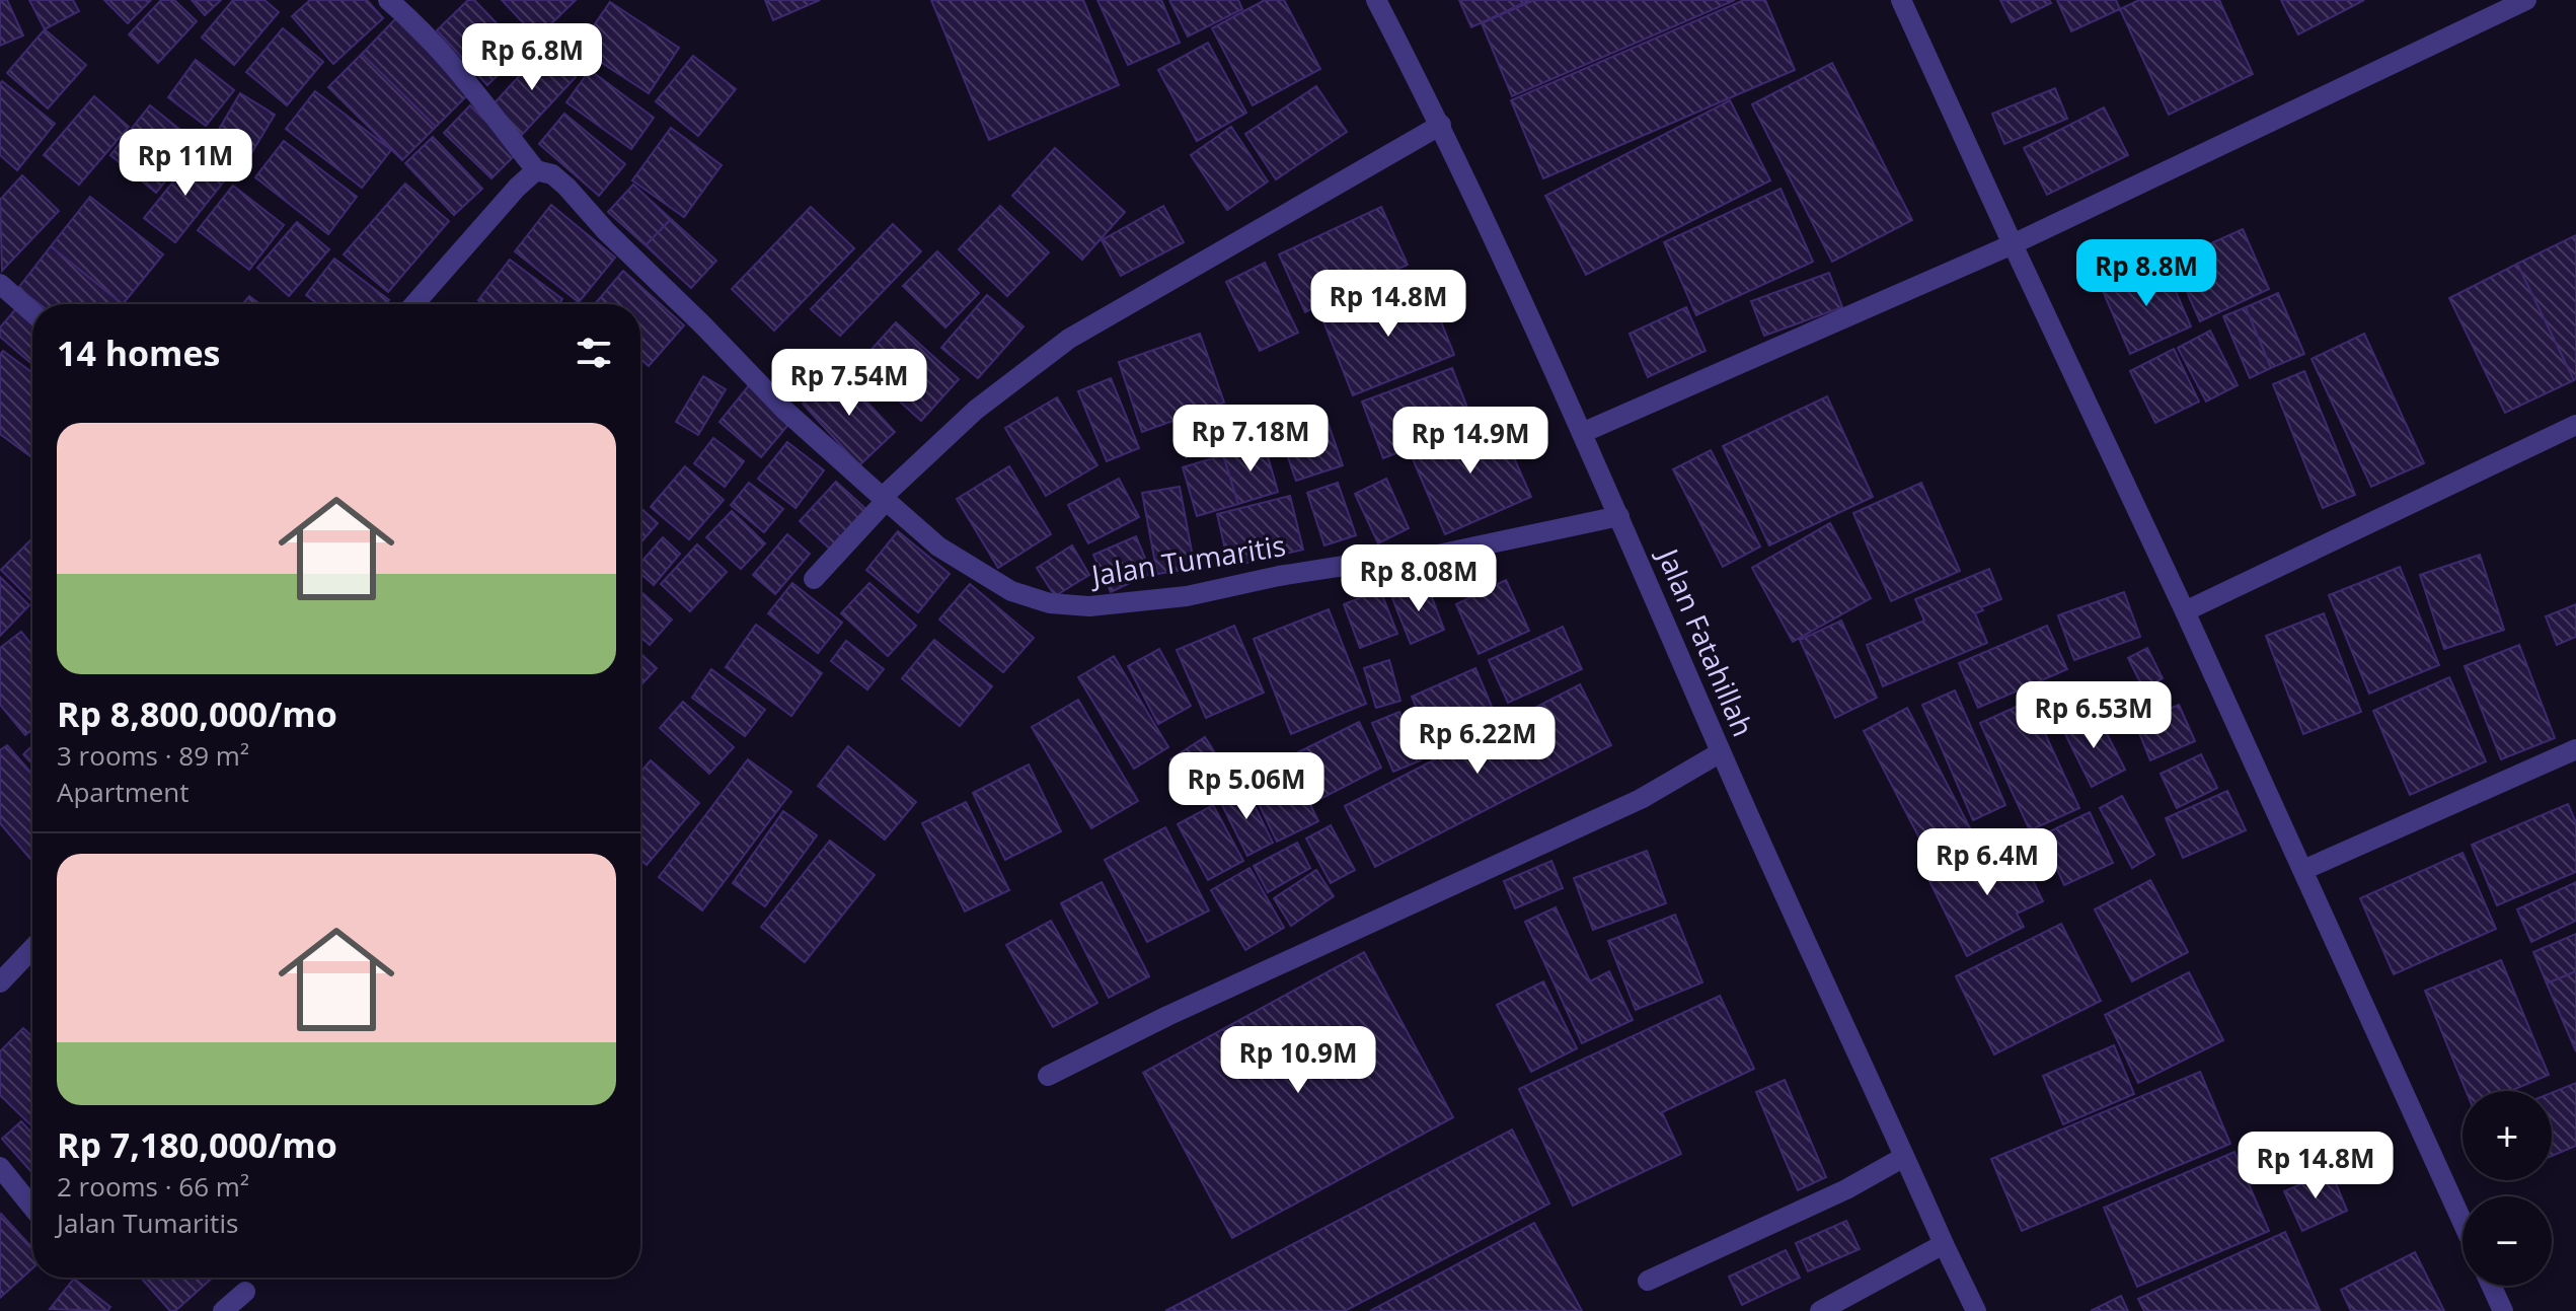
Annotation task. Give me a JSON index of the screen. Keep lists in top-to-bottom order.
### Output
{
  "streets": {
    "street": ["Jalan Tumaritis", "Jalan Fatahillah"]
  },
  "crossings": [
    ["Jalan Tumaritis", "Jalan Fatahillah"]
  ],
  "page": {
    "price": [
      "Rp 6.8M",
      "Rp 11M",
      "Rp 8.8M",
      "Rp 14.8M",
      "Rp 7.54M",
      "Rp 7.18M",
      "Rp 14.9M",
      "Rp 8.08M",
      "Rp 6.53M",
      "Rp 6.22M",
      "Rp 5.06M",
      "Rp 6.4M",
      "Rp 10.9M",
      "Rp 14.8M"
    ],
    "heading": "14 homes",
    "list": [
      {
        "name": "Rp 8,800,000/mo",
        "note": "3 rooms · 89 m² · Apartment"
      },
      {
        "name": "Rp 7,180,000/mo",
        "note": "2 rooms · 66 m² · Jalan Tumaritis"
      }
    ],
    "map_buttons": ["+", "−"]
  }
}
